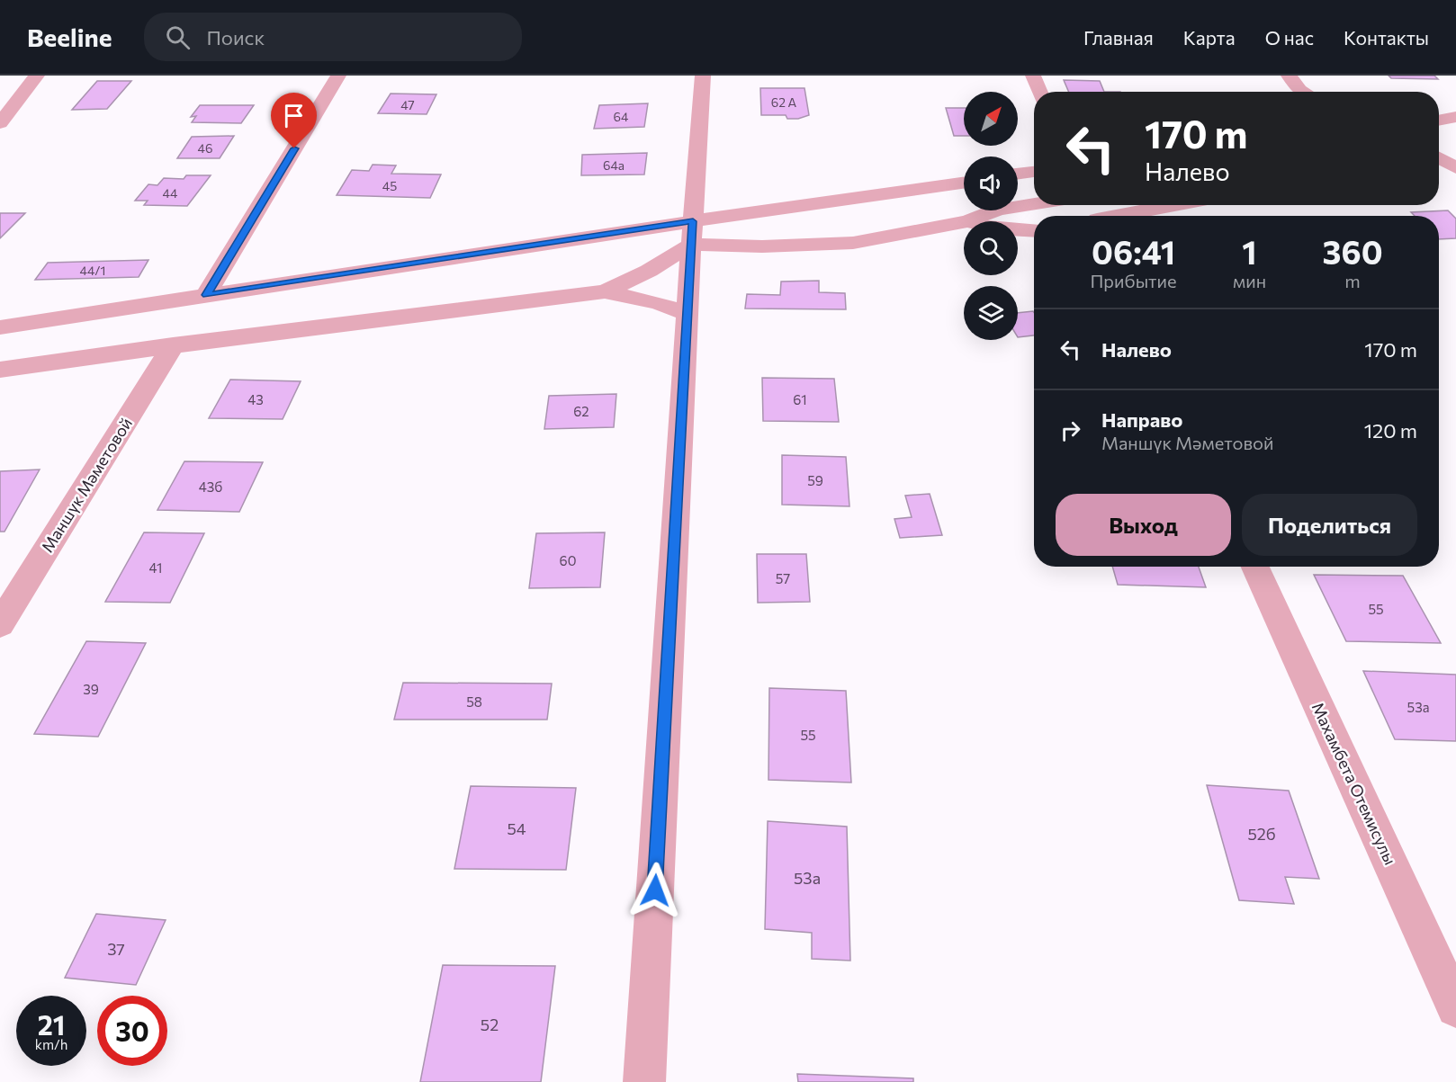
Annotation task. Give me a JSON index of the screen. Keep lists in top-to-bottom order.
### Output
{
  "streets": {
    "street": ["Маншүк Мәметовой", "Махамбета Отемисулы"]
  },
  "house_numbers": [
    "62 А",
    "47",
    "64",
    "46",
    "64а",
    "45",
    "44",
    "44/1",
    "43",
    "61",
    "62",
    "59",
    "43б",
    "60",
    "41",
    "57",
    "55",
    "39",
    "58",
    "53а",
    "55",
    "54",
    "52б",
    "53а",
    "37",
    "52"
  ],
  "north": "top right",
  "page": {
    "header": "Beeline",
    "search": "Поиск",
    "nav": [
      "Главная",
      "Карта",
      "О нас",
      "Контакты"
    ],
    "turn": ["170 m", "Налево"],
    "eta": [
      "06:41",
      "Прибытие",
      "1",
      "мин",
      "360",
      "m"
    ],
    "list": [
      {
        "name": "Налево",
        "value": "170 m"
      },
      {
        "name": "Направо",
        "note": "Маншүк Мәметовой",
        "value": "120 m"
      }
    ],
    "buttons": ["Выход", "Поделиться"],
    "speed": "21 km/h",
    "limit": "30"
  }
}
